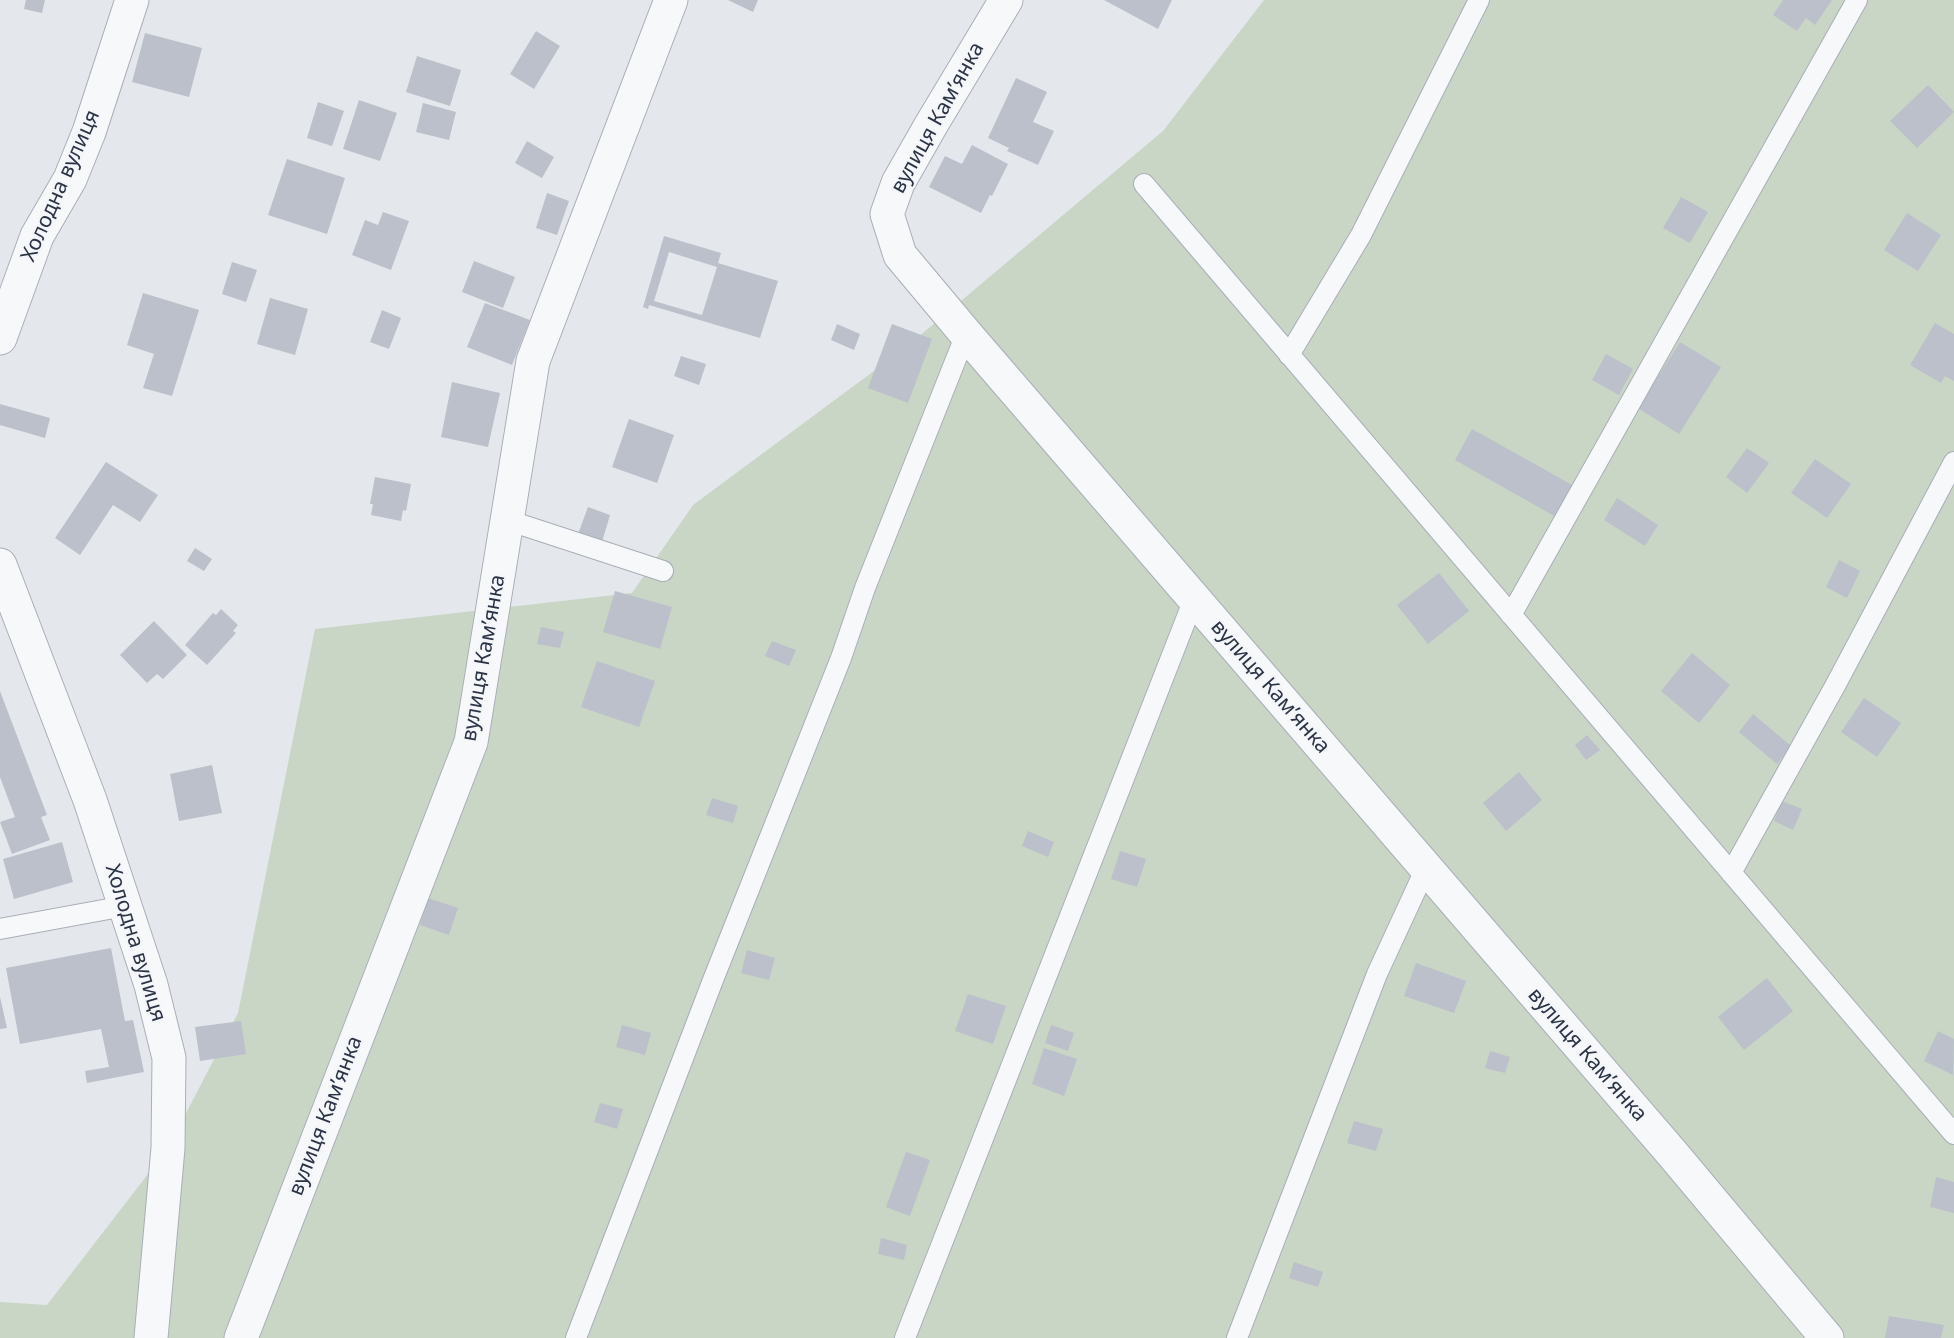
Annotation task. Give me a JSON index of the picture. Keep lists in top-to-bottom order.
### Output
{
  "streets": {
    "street": ["вулиця Камʼянка", "Холодна вулиця"]
  }
}
